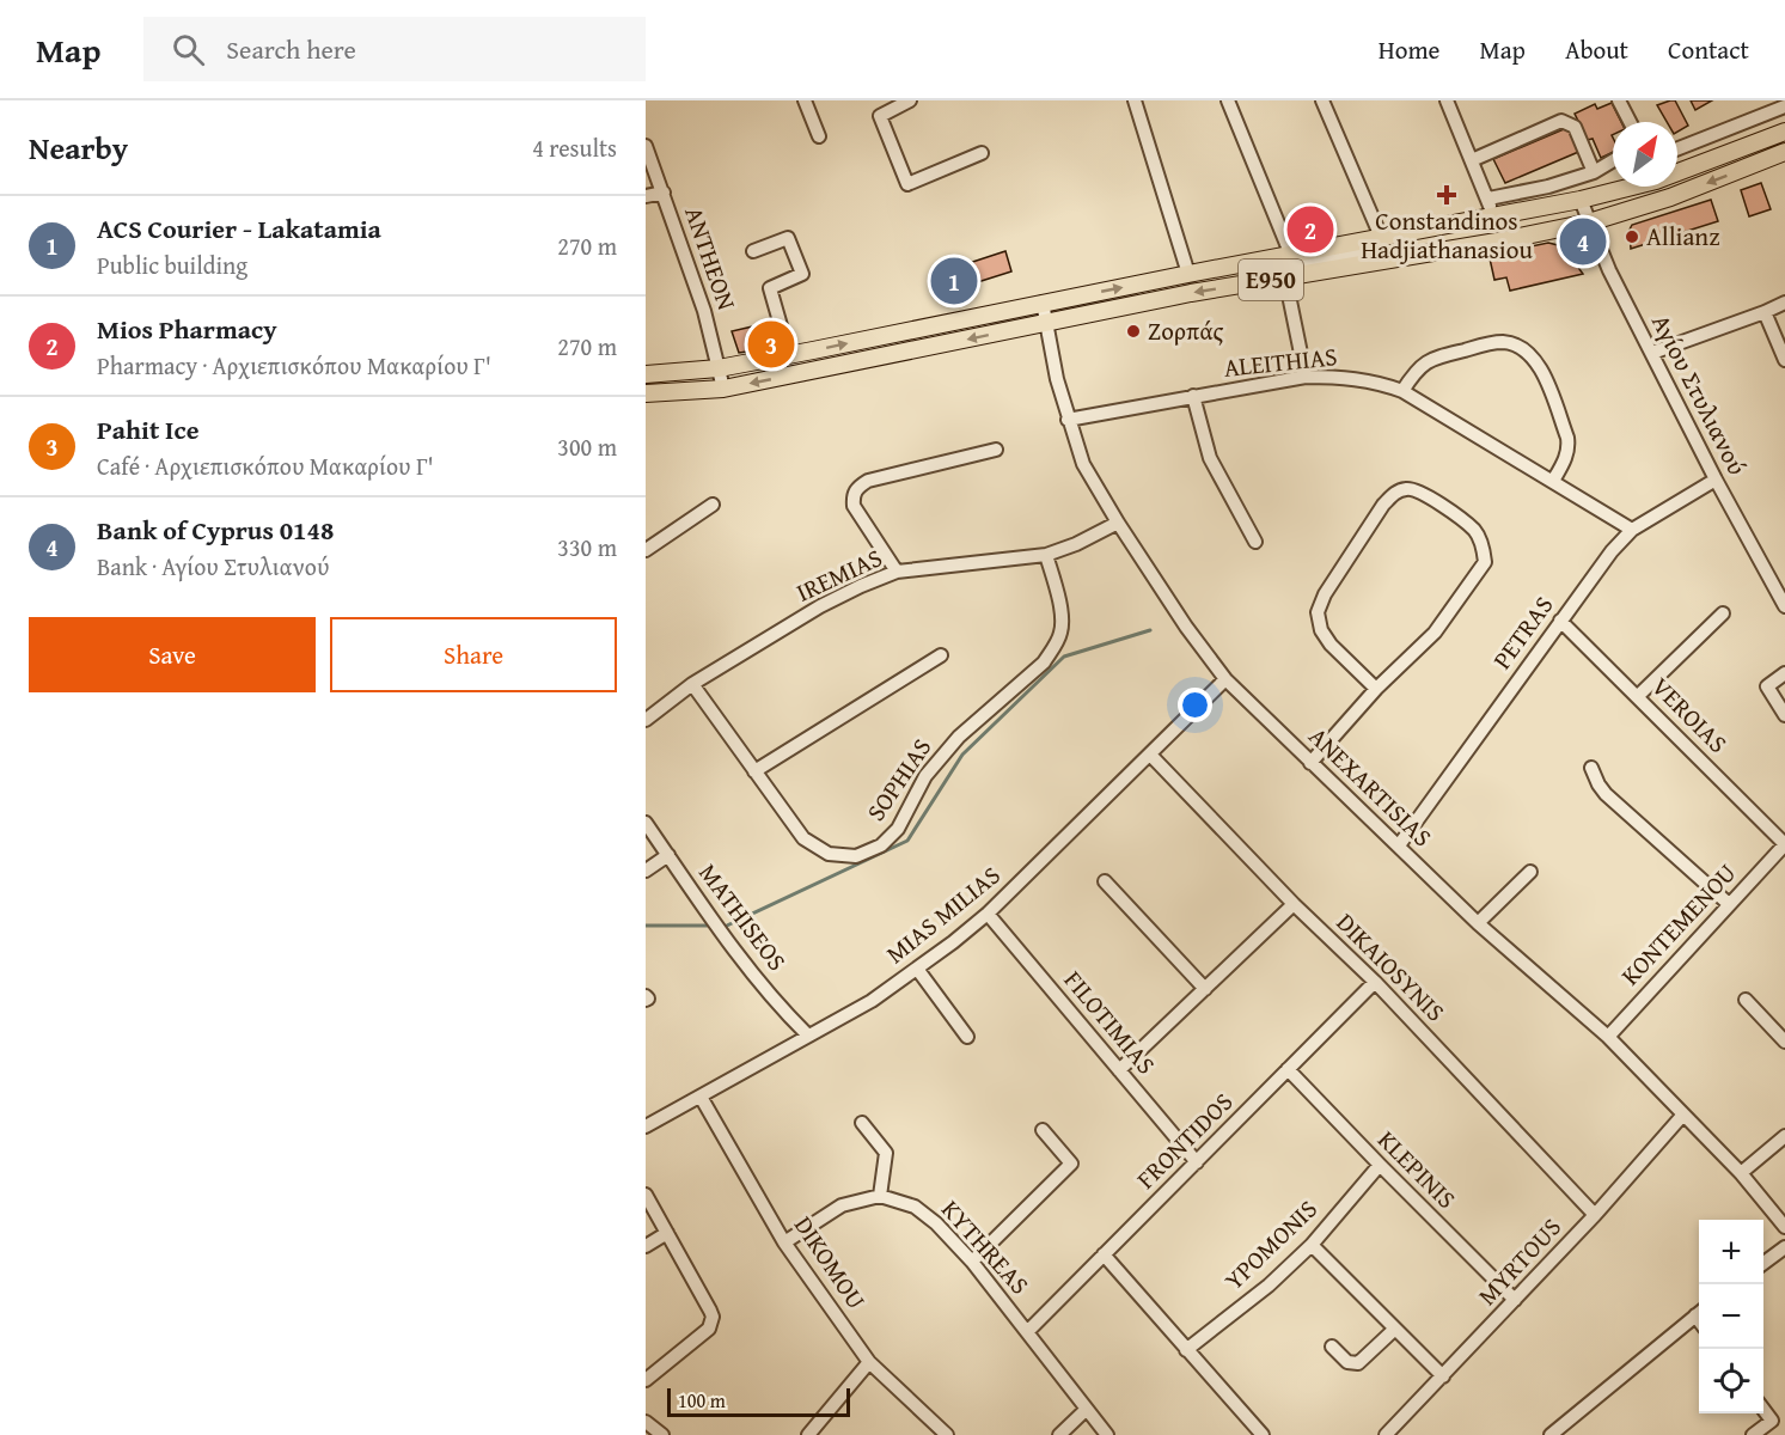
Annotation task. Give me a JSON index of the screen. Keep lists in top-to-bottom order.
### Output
{
  "streets": {
    "main road": ["E950"],
    "street": [
      "ANTHEON",
      "ALEITHIAS",
      "Αγίου Στυλιανού",
      "IREMIAS",
      "PETRAS",
      "VEROIAS",
      "SOPHIAS",
      "ANEXARTISIAS",
      "MIAS MILIAS",
      "MATHISEOS",
      "KONTEMENOU",
      "DIKAIOSYNIS",
      "FILOTIMIAS",
      "FRONTIDOS",
      "KLEPINIS",
      "YPOMONIS",
      "KYTHREAS",
      "MYRTOUS",
      "DIKOMOU"
    ]
  },
  "crossings": [
    ["ANTHEON", "E950"],
    ["E950", "Αγίου Στυλιανού"],
    ["E950", "ANEXARTISIAS"],
    ["ALEITHIAS", "PETRAS"],
    ["ALEITHIAS", "ANEXARTISIAS"],
    ["Αγίου Στυλιανού", "PETRAS"],
    ["IREMIAS", "SOPHIAS"],
    ["IREMIAS", "ANEXARTISIAS"],
    ["PETRAS", "VEROIAS"],
    ["PETRAS", "ANEXARTISIAS"],
    ["VEROIAS", "KONTEMENOU"],
    ["ANEXARTISIAS", "MIAS MILIAS"],
    ["ANEXARTISIAS", "KONTEMENOU"],
    ["ANEXARTISIAS", "MYRTOUS"],
    ["MIAS MILIAS", "MATHISEOS"],
    ["MIAS MILIAS", "DIKAIOSYNIS"],
    ["MIAS MILIAS", "FILOTIMIAS"],
    ["MIAS MILIAS", "DIKOMOU"],
    ["DIKAIOSYNIS", "FRONTIDOS"],
    ["DIKAIOSYNIS", "MYRTOUS"],
    ["FILOTIMIAS", "FRONTIDOS"],
    ["FRONTIDOS", "KLEPINIS"],
    ["FRONTIDOS", "KYTHREAS"],
    ["KLEPINIS", "YPOMONIS"],
    ["KLEPINIS", "MYRTOUS"]
  ],
  "places": {
    "health": ["Constandinos Hadjiathanasiou"],
    "other": ["Allianz", "Ζορπάς"]
  },
  "scale_bar": "100 m",
  "north": "top right",
  "page": {
    "header": "Map",
    "search": "Search here",
    "nav": [
      "Home",
      "Map",
      "About",
      "Contact"
    ],
    "heading": ["Nearby", "4 results"],
    "list": [
      {
        "mark": "1",
        "name": "ACS Courier - Lakatamia",
        "note": "Public building",
        "value": "270 m"
      },
      {
        "mark": "2",
        "name": "Mios Pharmacy",
        "note": "Pharmacy · Αρχιεπισκόπου Μακαρίου Γ'",
        "value": "270 m"
      },
      {
        "mark": "3",
        "name": "Pahit Ice",
        "note": "Café · Αρχιεπισκόπου Μακαρίου Γ'",
        "value": "300 m"
      },
      {
        "mark": "4",
        "name": "Bank of Cyprus 0148",
        "note": "Bank · Αγίου Στυλιανού",
        "value": "330 m"
      }
    ],
    "pins": [
      "2",
      "4",
      "1",
      "3"
    ],
    "buttons": ["Save", "Share"],
    "map_buttons": ["+", "−"],
    "scale": "100 m"
  }
}
